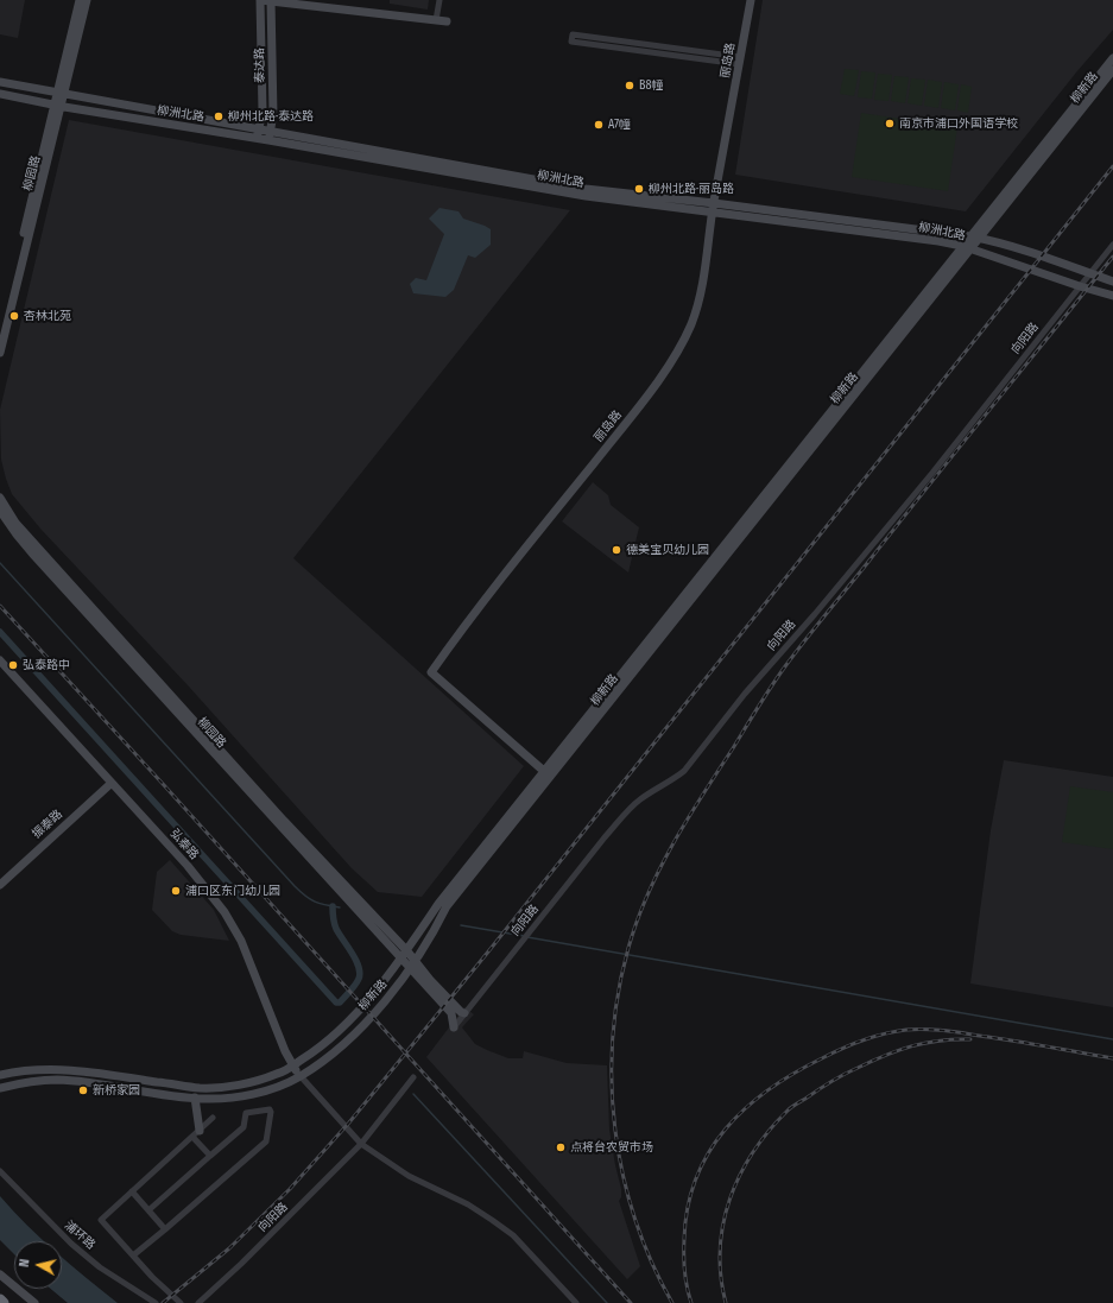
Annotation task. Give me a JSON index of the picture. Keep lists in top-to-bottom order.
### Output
{
  "streets": {
    "main road": [
      "丽岛路",
      "泰达路",
      "柳新路",
      "柳洲北路",
      "柳园路",
      "振泰路",
      "弘泰路"
    ],
    "street": ["向阳路", "浦环路"]
  },
  "crossings": [
    ["丽岛路", "柳新路"],
    ["丽岛路", "柳洲北路"],
    ["泰达路", "柳洲北路"],
    ["柳新路", "柳洲北路"],
    ["柳新路", "柳园路"],
    ["柳新路", "弘泰路"],
    ["柳洲北路", "柳园路"],
    ["柳洲北路", "向阳路"],
    ["振泰路", "弘泰路"]
  ],
  "places": [
    "B8幢",
    "柳州北路·泰达路",
    "南京市浦口外国语学校",
    "A7幢",
    "柳州北路·丽岛路",
    "杏林北苑",
    "德美宝贝幼儿园",
    "弘泰路中",
    "浦口区东门幼儿园",
    "新桥家园",
    "点将台农贸市场"
  ],
  "north": "left"
}
